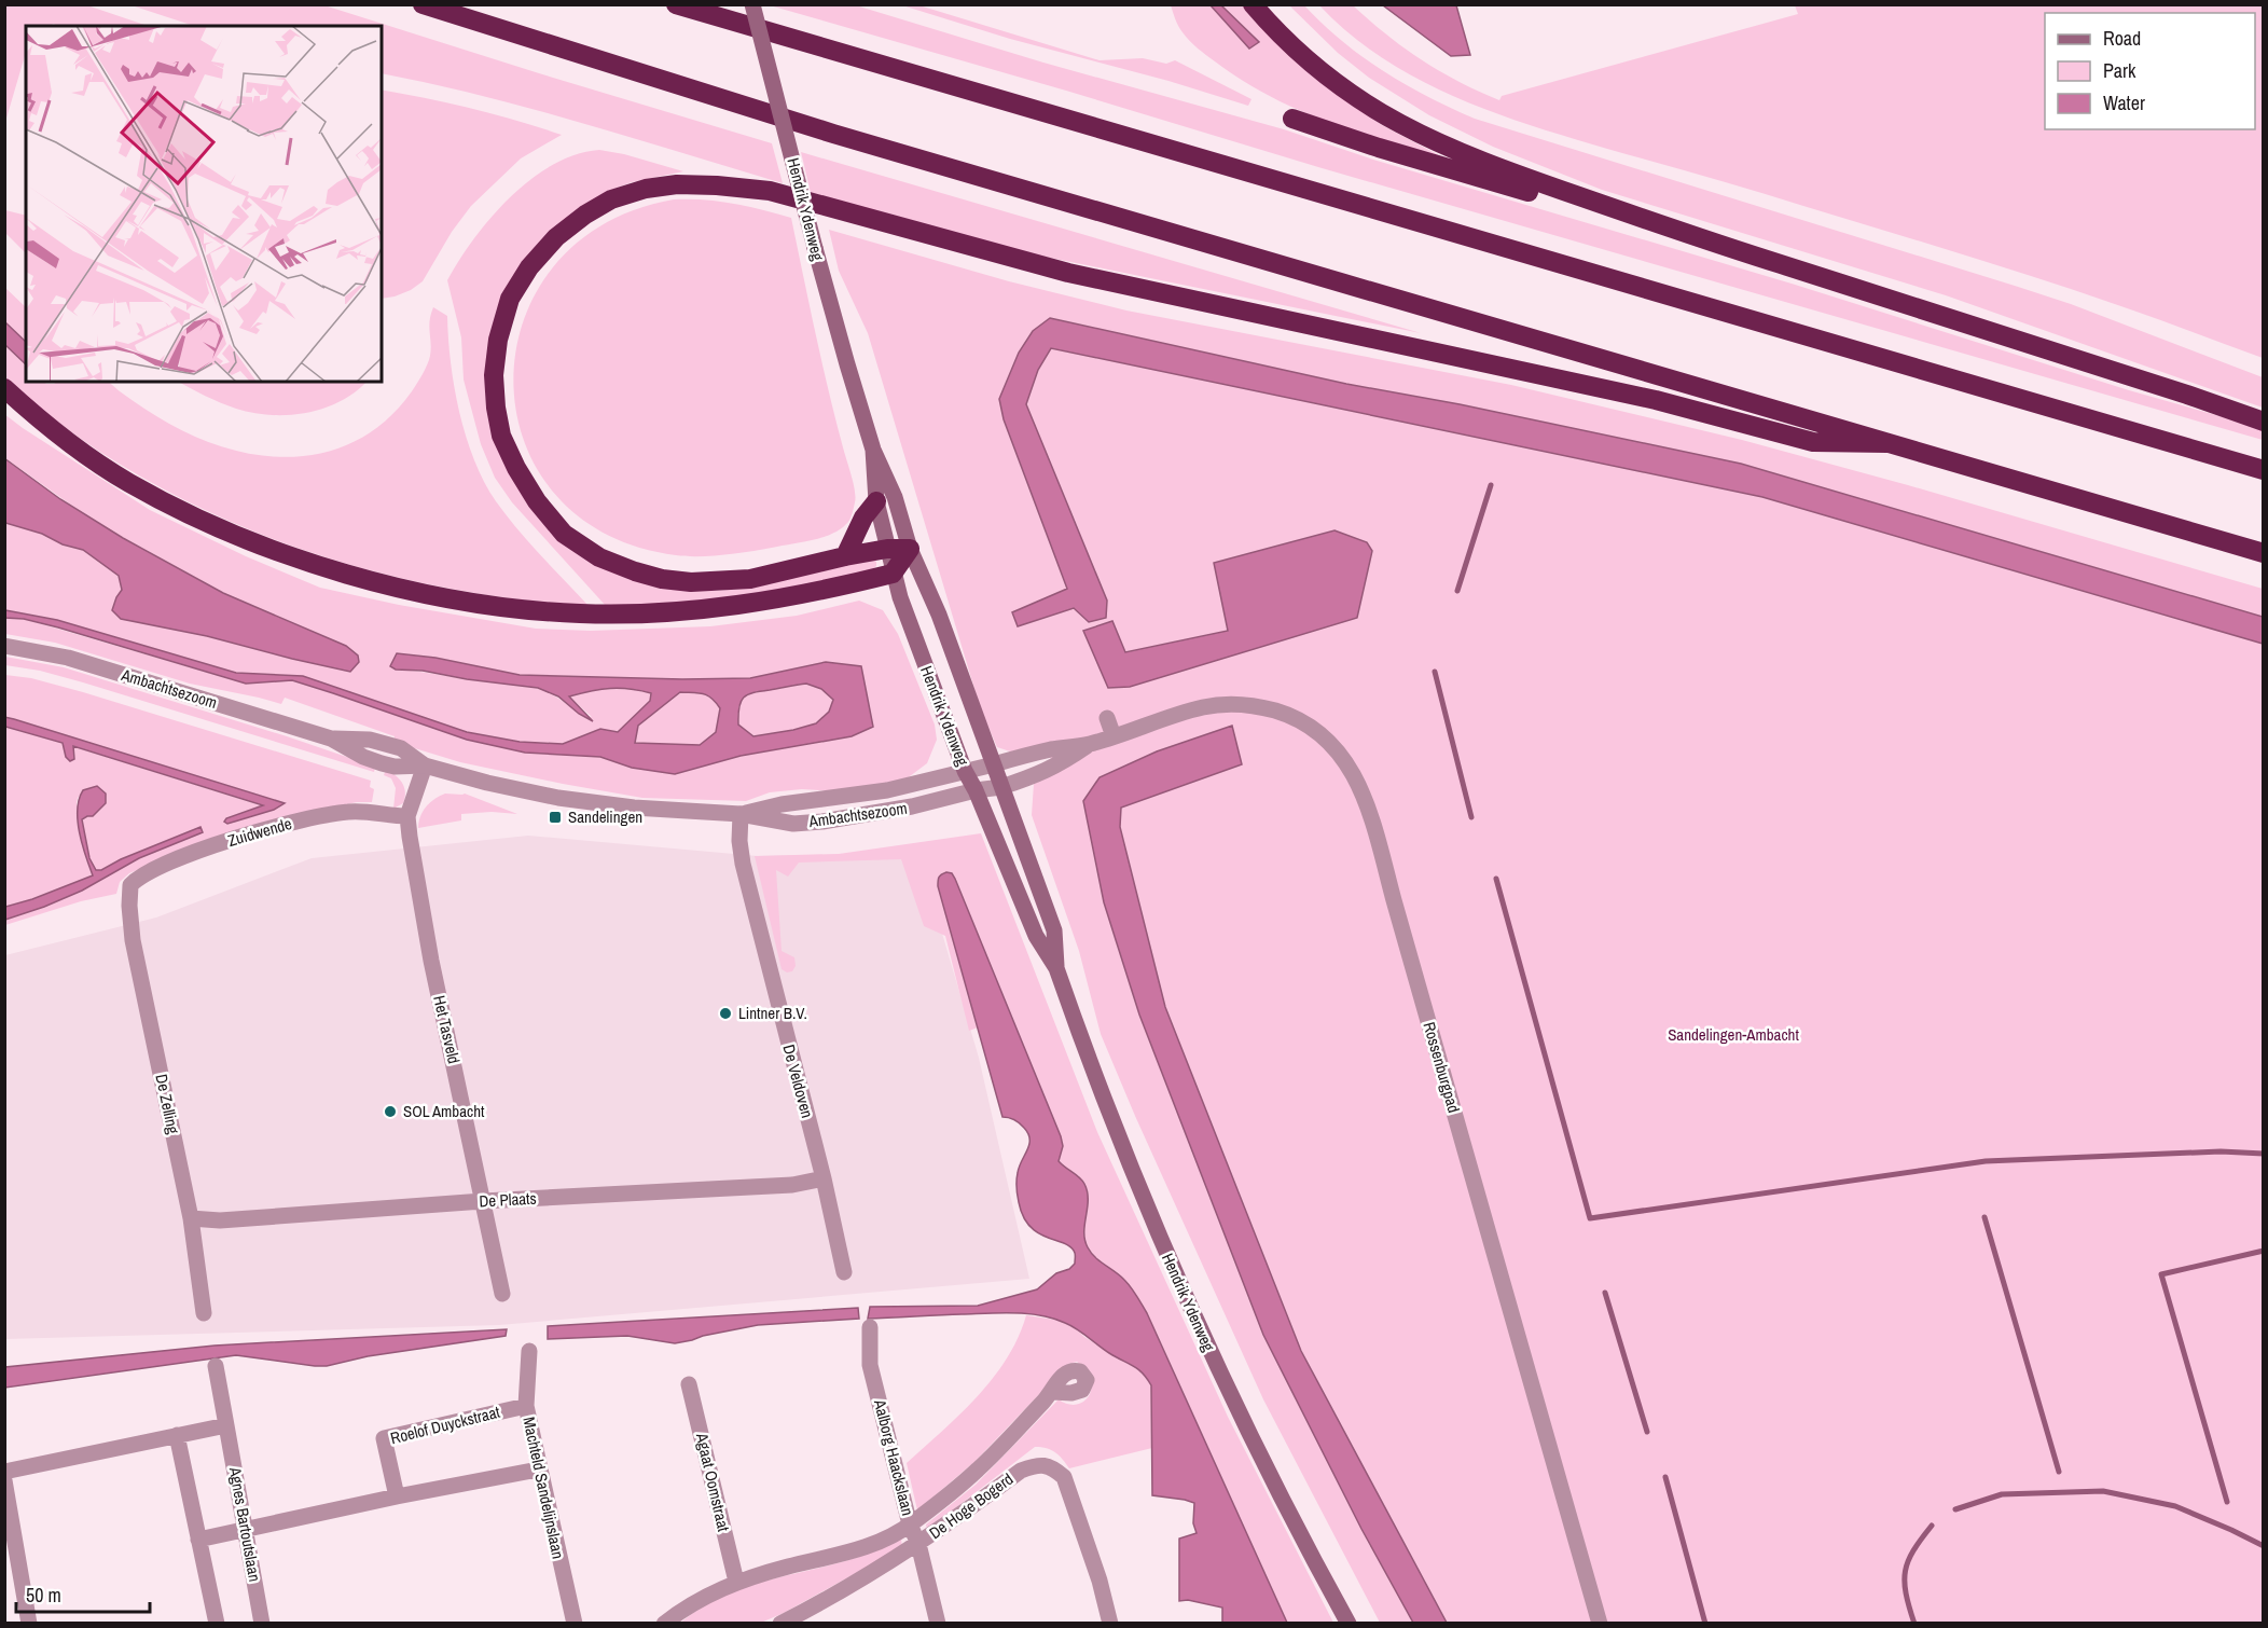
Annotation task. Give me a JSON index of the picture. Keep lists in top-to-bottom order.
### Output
{
  "streets": {
    "main road": ["Hendrik Ydenweg"],
    "street": [
      "Ambachtsezoom",
      "Zuidwende",
      "Het Tasveld",
      "Rossenburgpad",
      "De Veldoven",
      "De Zelling",
      "De Plaats",
      "Roelof Duyckstraat",
      "Aalborg Haackslaan",
      "Agaat Oomstraat",
      "Machteld Sandelijnslaan",
      "De Hoge Bogerd",
      "Agnes Bartoutslaan"
    ]
  },
  "crossings": [
    ["Hendrik Ydenweg", "Ambachtsezoom"],
    ["Hendrik Ydenweg", "Rossenburgpad"],
    ["Ambachtsezoom", "Het Tasveld"],
    ["Ambachtsezoom", "Rossenburgpad"],
    ["Ambachtsezoom", "De Veldoven"],
    ["Zuidwende", "Het Tasveld"],
    ["Zuidwende", "De Zelling"],
    ["Het Tasveld", "De Plaats"],
    ["De Veldoven", "De Plaats"],
    ["De Zelling", "De Plaats"],
    ["Roelof Duyckstraat", "Machteld Sandelijnslaan"],
    ["Aalborg Haackslaan", "De Hoge Bogerd"],
    ["Agaat Oomstraat", "De Hoge Bogerd"]
  ],
  "parks": ["Sandelingen-Ambacht"],
  "places": {
    "transit": ["Sandelingen"],
    "other": ["Lintner B.V.", "SOL Ambacht"]
  },
  "legend": ["Road", "Park", "Water"],
  "scale_bar": "50 m"
}
